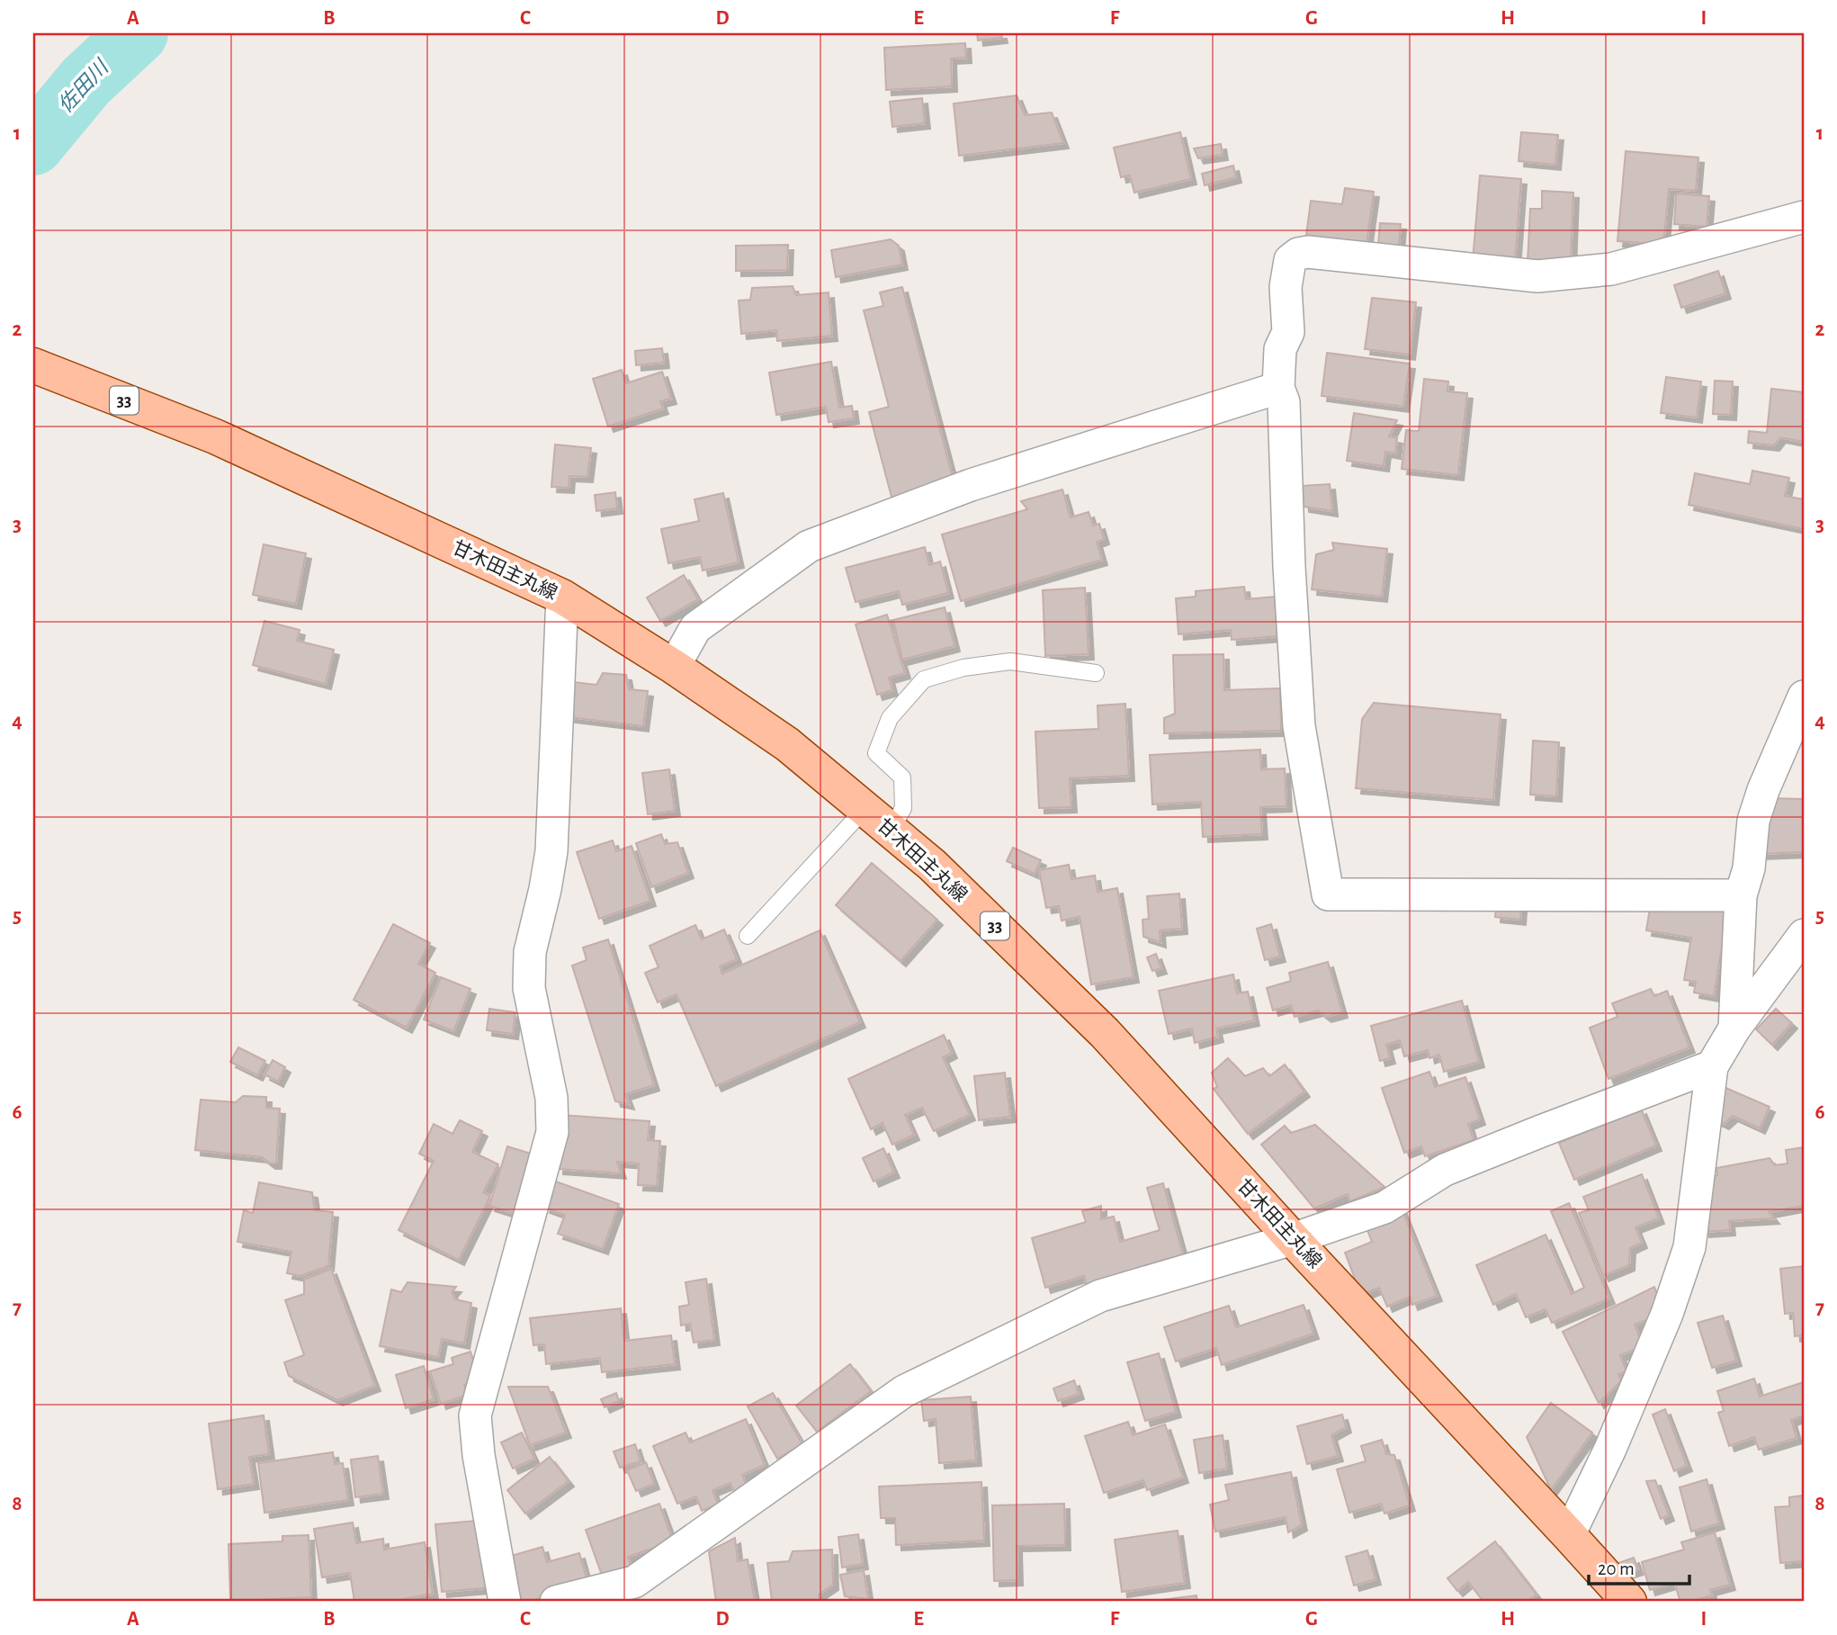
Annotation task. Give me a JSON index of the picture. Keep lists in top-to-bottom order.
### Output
{
  "streets": {
    "main road": ["33", "甘木田主丸線"]
  },
  "water": ["佐田川"],
  "scale_bar": "20 m",
  "grid": {
    "columns": [
      "A",
      "B",
      "C",
      "D",
      "E",
      "F",
      "G",
      "H",
      "I"
    ],
    "rows": [
      "1",
      "2",
      "3",
      "4",
      "5",
      "6",
      "7",
      "8"
    ]
  }
}
